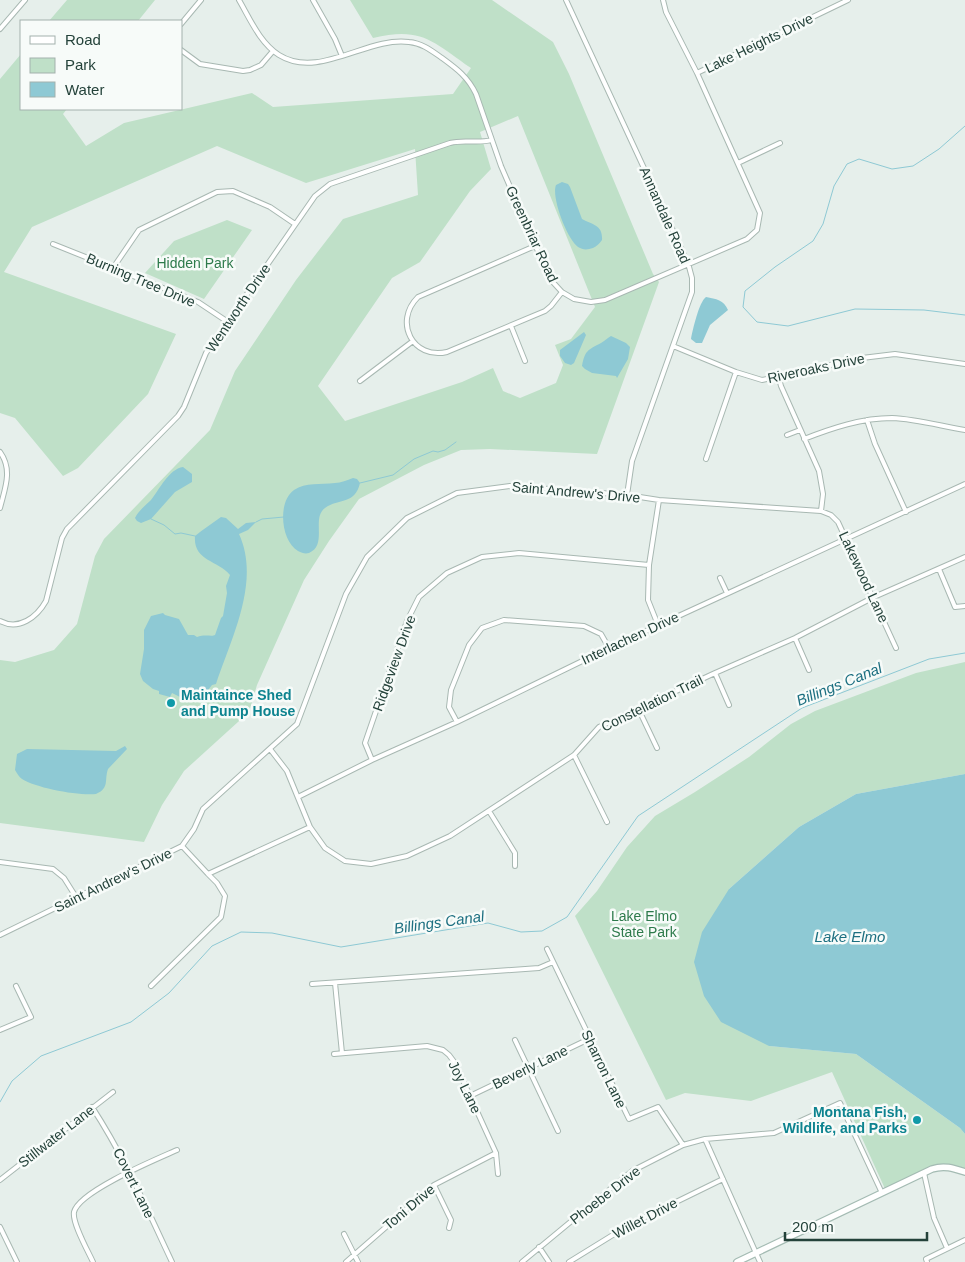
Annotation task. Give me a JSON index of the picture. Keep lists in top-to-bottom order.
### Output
{
  "streets": {
    "street": [
      "Lake Heights Drive",
      "Annandale Road",
      "Greenbriar Road",
      "Burning Tree Drive",
      "Wentworth Drive",
      "Riveroaks Drive",
      "Saint Andrew's Drive",
      "Lakewood Lane",
      "Interlachen Drive",
      "Ridgeview Drive",
      "Constellation Trail",
      "Beverly Lane",
      "Sharron Lane",
      "Joy Lane",
      "Stillwater Lane",
      "Covert Lane",
      "Phoebe Drive",
      "Toni Drive",
      "Willet Drive"
    ]
  },
  "crossings": [
    ["Lake Heights Drive", "Greenbriar Road"],
    ["Annandale Road", "Greenbriar Road"],
    ["Annandale Road", "Riveroaks Drive"],
    ["Annandale Road", "Saint Andrew's Drive"],
    ["Greenbriar Road", "Wentworth Drive"],
    ["Burning Tree Drive", "Wentworth Drive"],
    ["Saint Andrew's Drive", "Lakewood Lane"],
    ["Saint Andrew's Drive", "Constellation Trail"],
    ["Lakewood Lane", "Interlachen Drive"],
    ["Lakewood Lane", "Constellation Trail"],
    ["Interlachen Drive", "Ridgeview Drive"],
    ["Interlachen Drive", "Constellation Trail"],
    ["Beverly Lane", "Sharron Lane"],
    ["Beverly Lane", "Joy Lane"],
    ["Sharron Lane", "Phoebe Drive"],
    ["Joy Lane", "Toni Drive"],
    ["Stillwater Lane", "Covert Lane"]
  ],
  "water": ["Billings Canal", "Lake Elmo"],
  "parks": ["Hidden Park", "Lake Elmo State Park"],
  "places": ["Maintaince Shed and Pump House", "Montana Fish, Wildlife, and Parks"],
  "legend": ["Road", "Park", "Water"],
  "scale_bar": "200 m"
}
